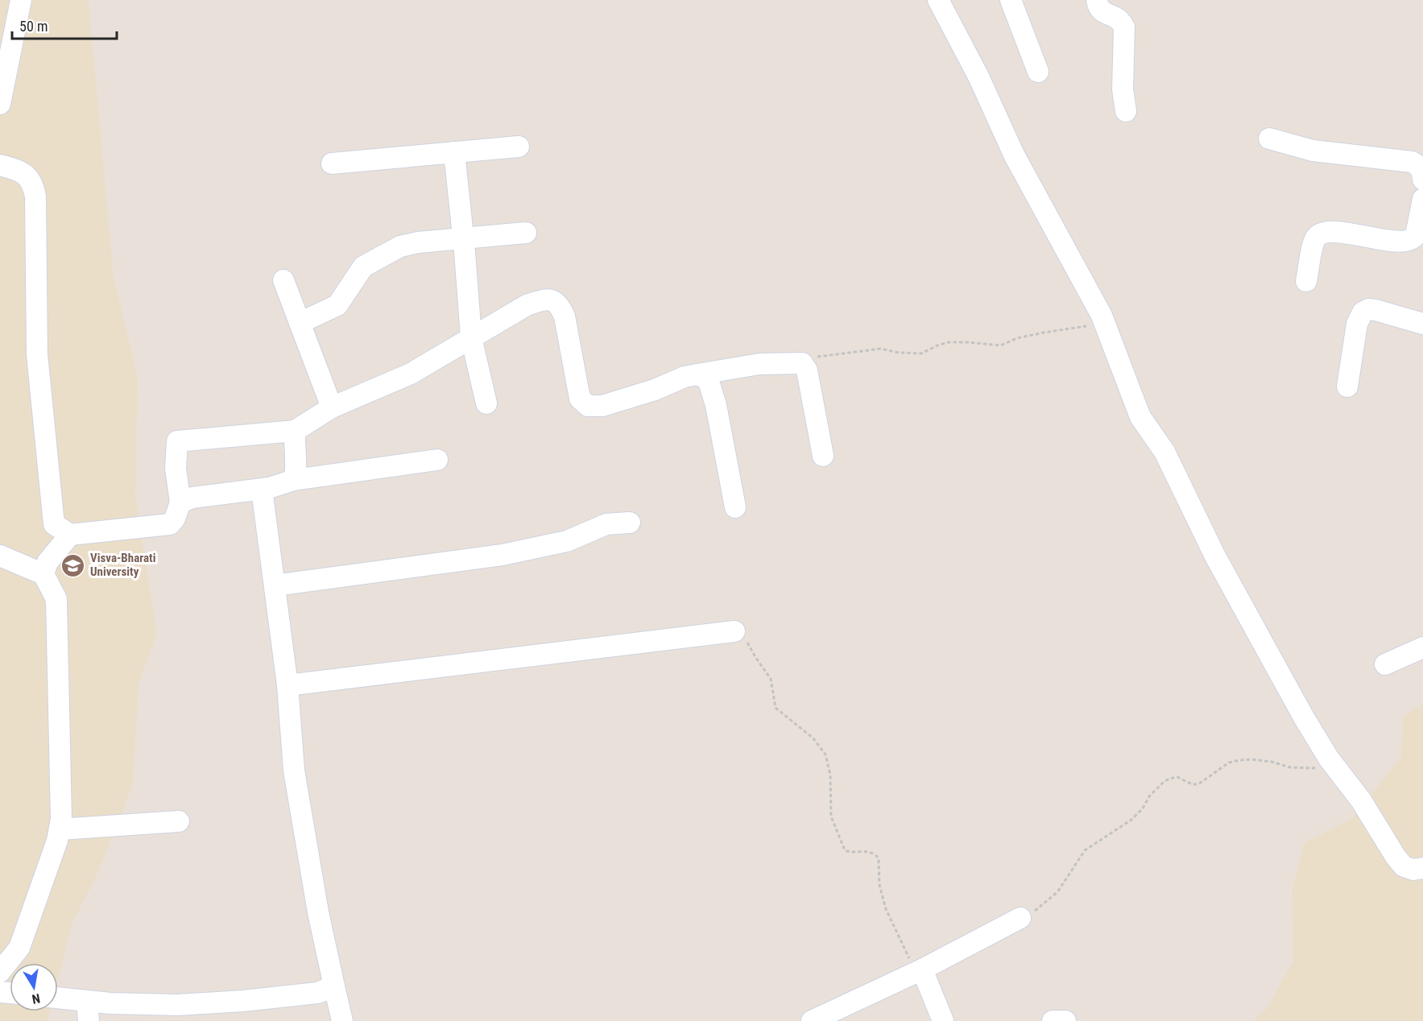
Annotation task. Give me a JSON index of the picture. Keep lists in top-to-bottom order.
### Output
{
  "places": {
    "school or university": ["Visva-Bharati University"]
  },
  "scale_bar": "50 m",
  "north": "bottom"
}
